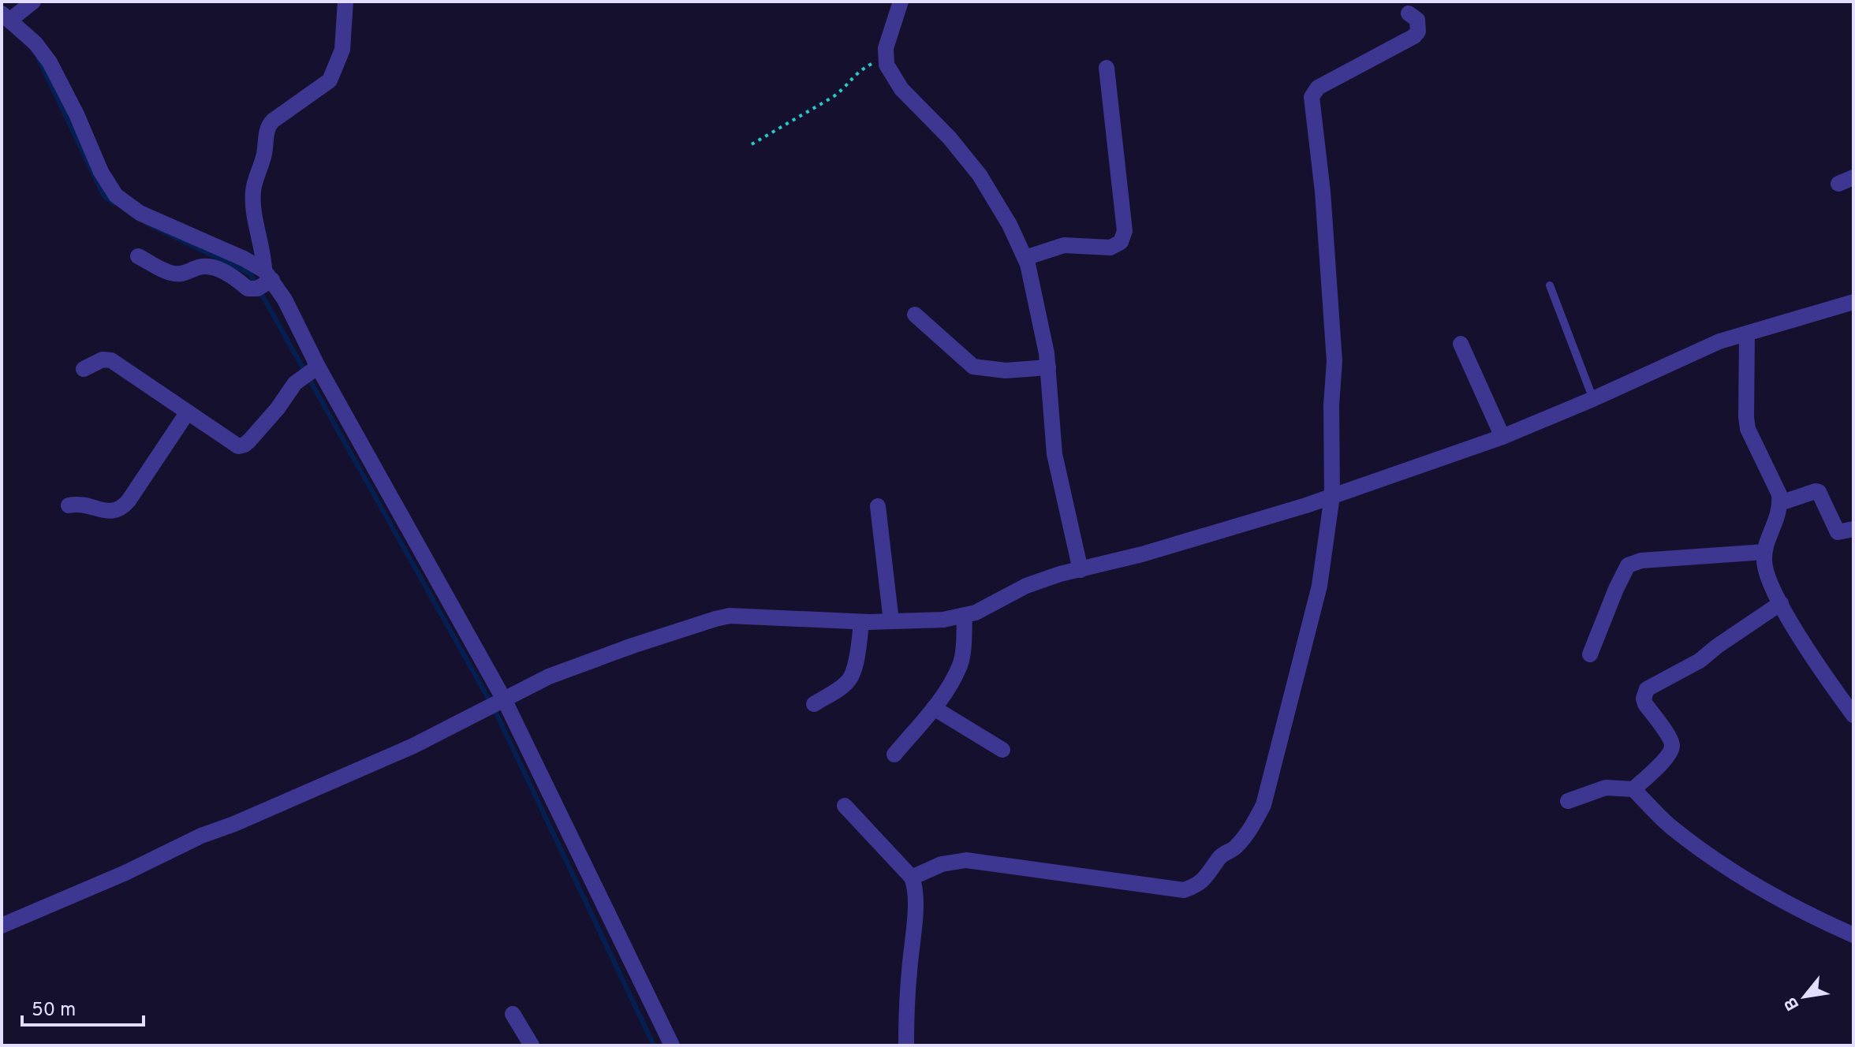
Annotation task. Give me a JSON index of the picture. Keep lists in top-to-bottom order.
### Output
{
  "scale_bar": "50 m",
  "north": "bottom left"
}
